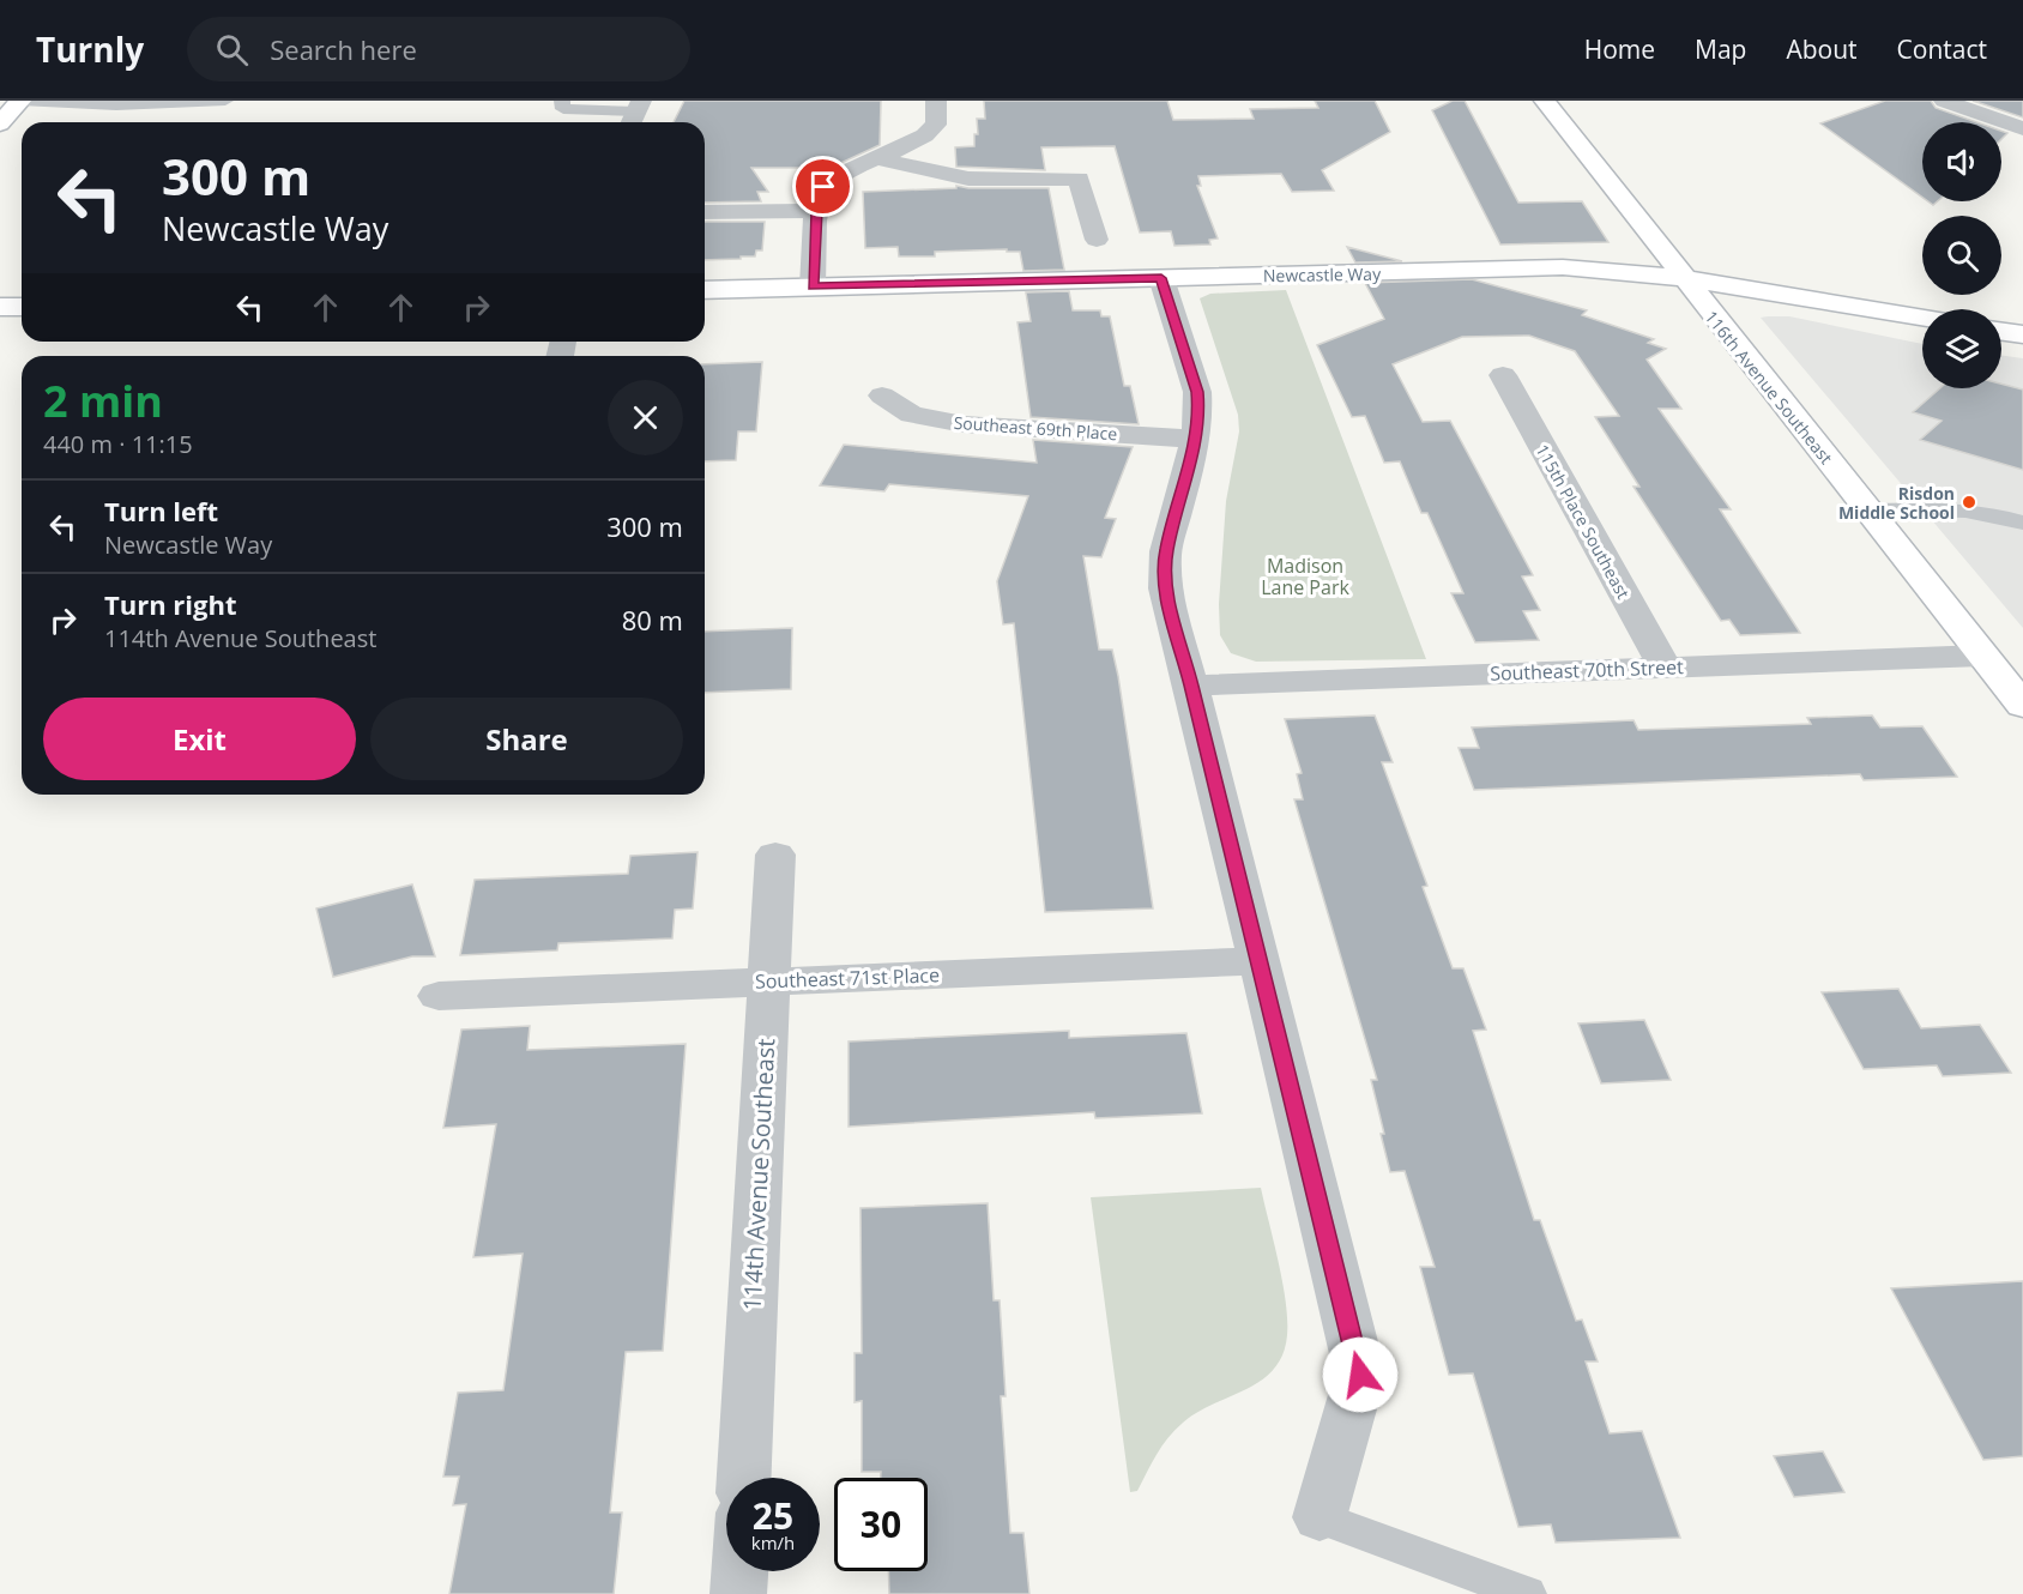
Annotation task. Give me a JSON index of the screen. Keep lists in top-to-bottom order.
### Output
{
  "streets": {
    "street": [
      "Newcastle Way",
      "116th Avenue Southeast",
      "Southeast 69th Place",
      "115th Place Southeast",
      "Southeast 70th Street",
      "Southeast 71st Place",
      "114th Avenue Southeast"
    ]
  },
  "crossings": [
    ["Newcastle Way", "116th Avenue Southeast"],
    ["116th Avenue Southeast", "Southeast 70th Street"],
    ["115th Place Southeast", "Southeast 70th Street"],
    ["Southeast 71st Place", "114th Avenue Southeast"]
  ],
  "parks": ["Madison Lane Park"],
  "places": ["Risdon Middle School"],
  "page": {
    "header": "Turnly",
    "search": "Search here",
    "nav": [
      "Home",
      "Map",
      "About",
      "Contact"
    ],
    "turn": ["300 m", "Newcastle Way"],
    "heading": ["2 min", "440 m · 11:15"],
    "list": [
      {
        "name": "Turn left",
        "note": "Newcastle Way",
        "value": "300 m"
      },
      {
        "name": "Turn right",
        "note": "114th Avenue Southeast",
        "value": "80 m"
      }
    ],
    "buttons": ["Exit", "Share"],
    "speed": "25 km/h",
    "limit": "30"
  }
}
